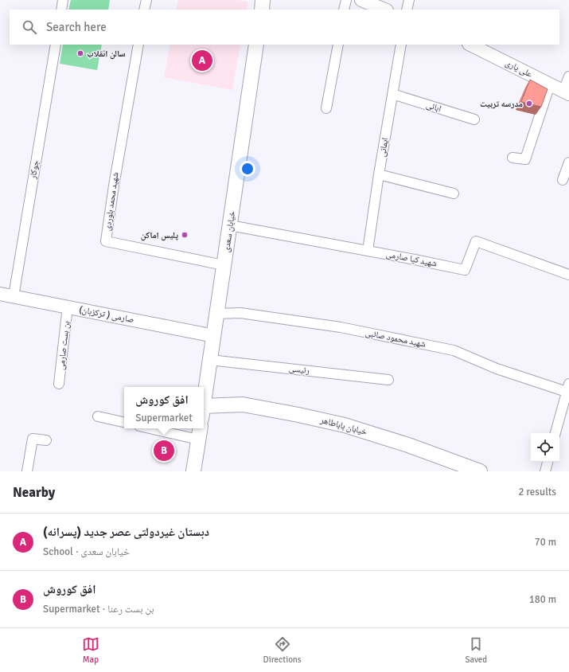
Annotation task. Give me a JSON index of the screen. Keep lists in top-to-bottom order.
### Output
{
  "streets": {
    "main road": ["خیابان سعدی", "خیابان باباطاهر"],
    "street": [
      "علی یاری",
      "ابائی",
      "ایمانی",
      "جوکار",
      "شهید محمد بلوردی",
      "شهید کیا صارمی",
      "صارمی ( ترکزبان)",
      "شهید محمود صائبی",
      "بن بست صارمی",
      "رئیسی"
    ]
  },
  "crossings": [
    ["ابائی", "ایمانی"],
    ["ایمانی", "شهید کیا صارمی"],
    ["جوکار", "صارمی ( ترکزبان)"],
    ["شهید محمد بلوردی", "خیابان سعدی"],
    ["خیابان سعدی", "شهید کیا صارمی"],
    ["خیابان سعدی", "صارمی ( ترکزبان)"],
    ["خیابان سعدی", "شهید محمود صائبی"],
    ["خیابان سعدی", "رئیسی"],
    ["صارمی ( ترکزبان)", "بن بست صارمی"]
  ],
  "places": ["سالن انقلاب", "مدرسه تربیت", "پلیس اماکن"],
  "page": {
    "search": "Search here",
    "pins": ["A", "B"],
    "popup": ["افق کوروش", "Supermarket"],
    "heading": ["Nearby", "2 results"],
    "list": [
      {
        "mark": "A",
        "name": "دبستان غیردولتی عصر جدید (پسرانه)",
        "note": "School · خیابان سعدی",
        "value": "70 m"
      },
      {
        "mark": "B",
        "name": "افق کوروش",
        "note": "Supermarket · بن بست رعنا",
        "value": "180 m"
      }
    ],
    "nav": ["Map", "Directions", "Saved"]
  }
}
